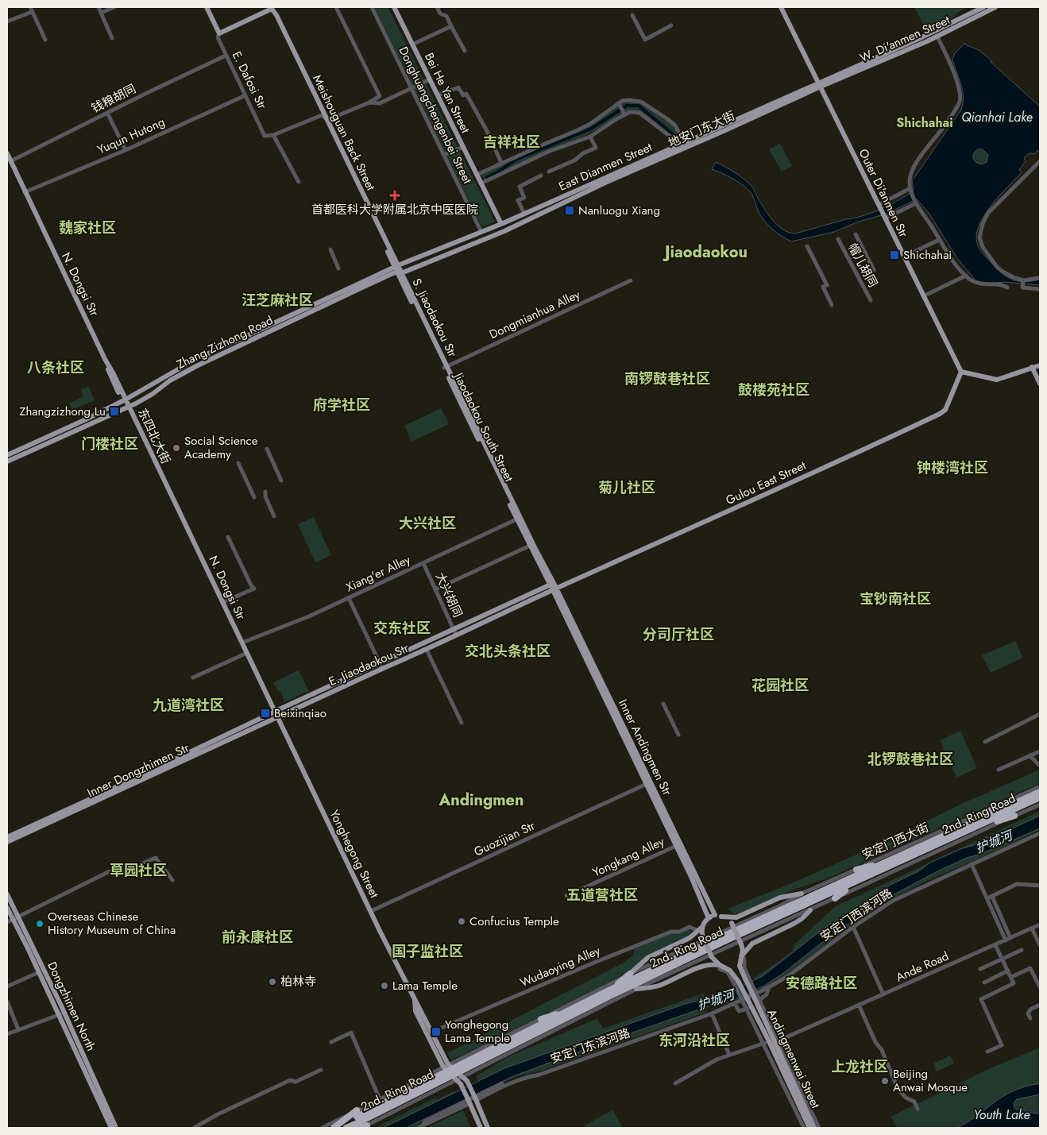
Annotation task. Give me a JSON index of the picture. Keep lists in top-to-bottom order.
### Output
{
  "streets": {
    "highway": ["2nd. Ring Road"],
    "main road": [
      "W. Di'anmen Street",
      "Bei He Yan Street",
      "地安门东大街",
      "Meishouguan Back Street",
      "East Dianmen Street",
      "Outer Di'anmen Str",
      "N. Dongsi Str",
      "S. Jiaodaokou Str",
      "Zhang Zizhong Road",
      "Jiaodaokou South Street",
      "东四北大街",
      "Gulou East Street",
      "E. Jiaodaokou Str",
      "Inner Andingmen Str",
      "Inner Dongzhimen Str",
      "Yonghegong Street",
      "Dongzhimen North",
      "Andingmenwai Street"
    ],
    "street": [
      "E. Dafosi Str",
      "钱粮胡同",
      "Donghuangchengenbei Street",
      "Yuqun Hutong",
      "帽儿胡同",
      "Dongmianhua Alley",
      "Xiang'er Alley",
      "大兴胡同",
      "Guozijian Str",
      "安定门西大街",
      "Yongkang Alley",
      "安定门西滨河路",
      "Wudaoying Alley",
      "Ande Road",
      "安定门东滨河路"
    ]
  },
  "crossings": [
    ["W. Di'anmen Street", "地安门东大街"],
    ["W. Di'anmen Street", "East Dianmen Street"],
    ["W. Di'anmen Street", "Outer Di'anmen Str"],
    ["E. Dafosi Str", "钱粮胡同"],
    ["E. Dafosi Str", "Yuqun Hutong"],
    ["Bei He Yan Street", "地安门东大街"],
    ["Bei He Yan Street", "East Dianmen Street"],
    ["钱粮胡同", "N. Dongsi Str"],
    ["Donghuangchengenbei Street", "East Dianmen Street"],
    ["地安门东大街", "East Dianmen Street"],
    ["地安门东大街", "Outer Di'anmen Str"],
    ["Meishouguan Back Street", "East Dianmen Street"],
    ["Meishouguan Back Street", "S. Jiaodaokou Str"],
    ["Meishouguan Back Street", "Zhang Zizhong Road"],
    ["Yuqun Hutong", "N. Dongsi Str"],
    ["East Dianmen Street", "Outer Di'anmen Str"],
    ["East Dianmen Street", "S. Jiaodaokou Str"],
    ["East Dianmen Street", "Zhang Zizhong Road"],
    ["Outer Di'anmen Str", "Gulou East Street"],
    ["N. Dongsi Str", "东四北大街"],
    ["N. Dongsi Str", "Xiang'er Alley"],
    ["N. Dongsi Str", "E. Jiaodaokou Str"],
    ["N. Dongsi Str", "Inner Dongzhimen Str"],
    ["N. Dongsi Str", "Yonghegong Street"],
    ["Dongmianhua Alley", "S. Jiaodaokou Str"],
    ["Dongmianhua Alley", "Jiaodaokou South Street"],
    ["S. Jiaodaokou Str", "Zhang Zizhong Road"],
    ["S. Jiaodaokou Str", "Jiaodaokou South Street"],
    ["Zhang Zizhong Road", "东四北大街"],
    ["Jiaodaokou South Street", "Gulou East Street"],
    ["Jiaodaokou South Street", "Xiang'er Alley"],
    ["Jiaodaokou South Street", "E. Jiaodaokou Str"],
    ["Jiaodaokou South Street", "Inner Andingmen Str"],
    ["Gulou East Street", "E. Jiaodaokou Str"],
    ["Gulou East Street", "Inner Andingmen Str"],
    ["Xiang'er Alley", "大兴胡同"],
    ["大兴胡同", "E. Jiaodaokou Str"],
    ["E. Jiaodaokou Str", "Inner Andingmen Str"],
    ["E. Jiaodaokou Str", "Inner Dongzhimen Str"],
    ["E. Jiaodaokou Str", "Yonghegong Street"],
    ["Inner Andingmen Str", "Guozijian Str"],
    ["Inner Andingmen Str", "Yongkang Alley"],
    ["Inner Dongzhimen Str", "Yonghegong Street"],
    ["2nd. Ring Road", "安定门西大街"],
    ["Guozijian Str", "Yonghegong Street"],
    ["安定门西大街", "Yonghegong Street"],
    ["Yonghegong Street", "Wudaoying Alley"],
    ["安定门西滨河路", "安定门东滨河路"],
    ["Ande Road", "Andingmenwai Street"]
  ],
  "districts": [
    "Shichahai",
    "吉祥社区",
    "魏家社区",
    "Jiaodaokou",
    "汪芝麻社区",
    "八条社区",
    "南锣鼓巷社区",
    "鼓楼苑社区",
    "府学社区",
    "门楼社区",
    "钟楼湾社区",
    "菊儿社区",
    "大兴社区",
    "宝钞南社区",
    "交东社区",
    "分司厅社区",
    "交北头条社区",
    "花园社区",
    "九道湾社区",
    "北锣鼓巷社区",
    "Andingmen",
    "草园社区",
    "五道营社区",
    "前永康社区",
    "国子监社区",
    "安德路社区",
    "东河沿社区",
    "上龙社区"
  ],
  "water": ["Qianhai Lake", "护城河", "Youth Lake"],
  "places": {
    "health": ["首都医科大学附属北京中医医院"],
    "transit": [
      "Nanluogu Xiang",
      "Shichahai",
      "Zhangzizhong Lu",
      "Beixinqiao",
      "Yonghegong Lama Temple"
    ],
    "other": [
      "Social Science Academy",
      "Confucius Temple",
      "Overseas Chinese History Museum of China",
      "柏林寺",
      "Lama Temple",
      "Beijing Anwai Mosque"
    ]
  }
}
